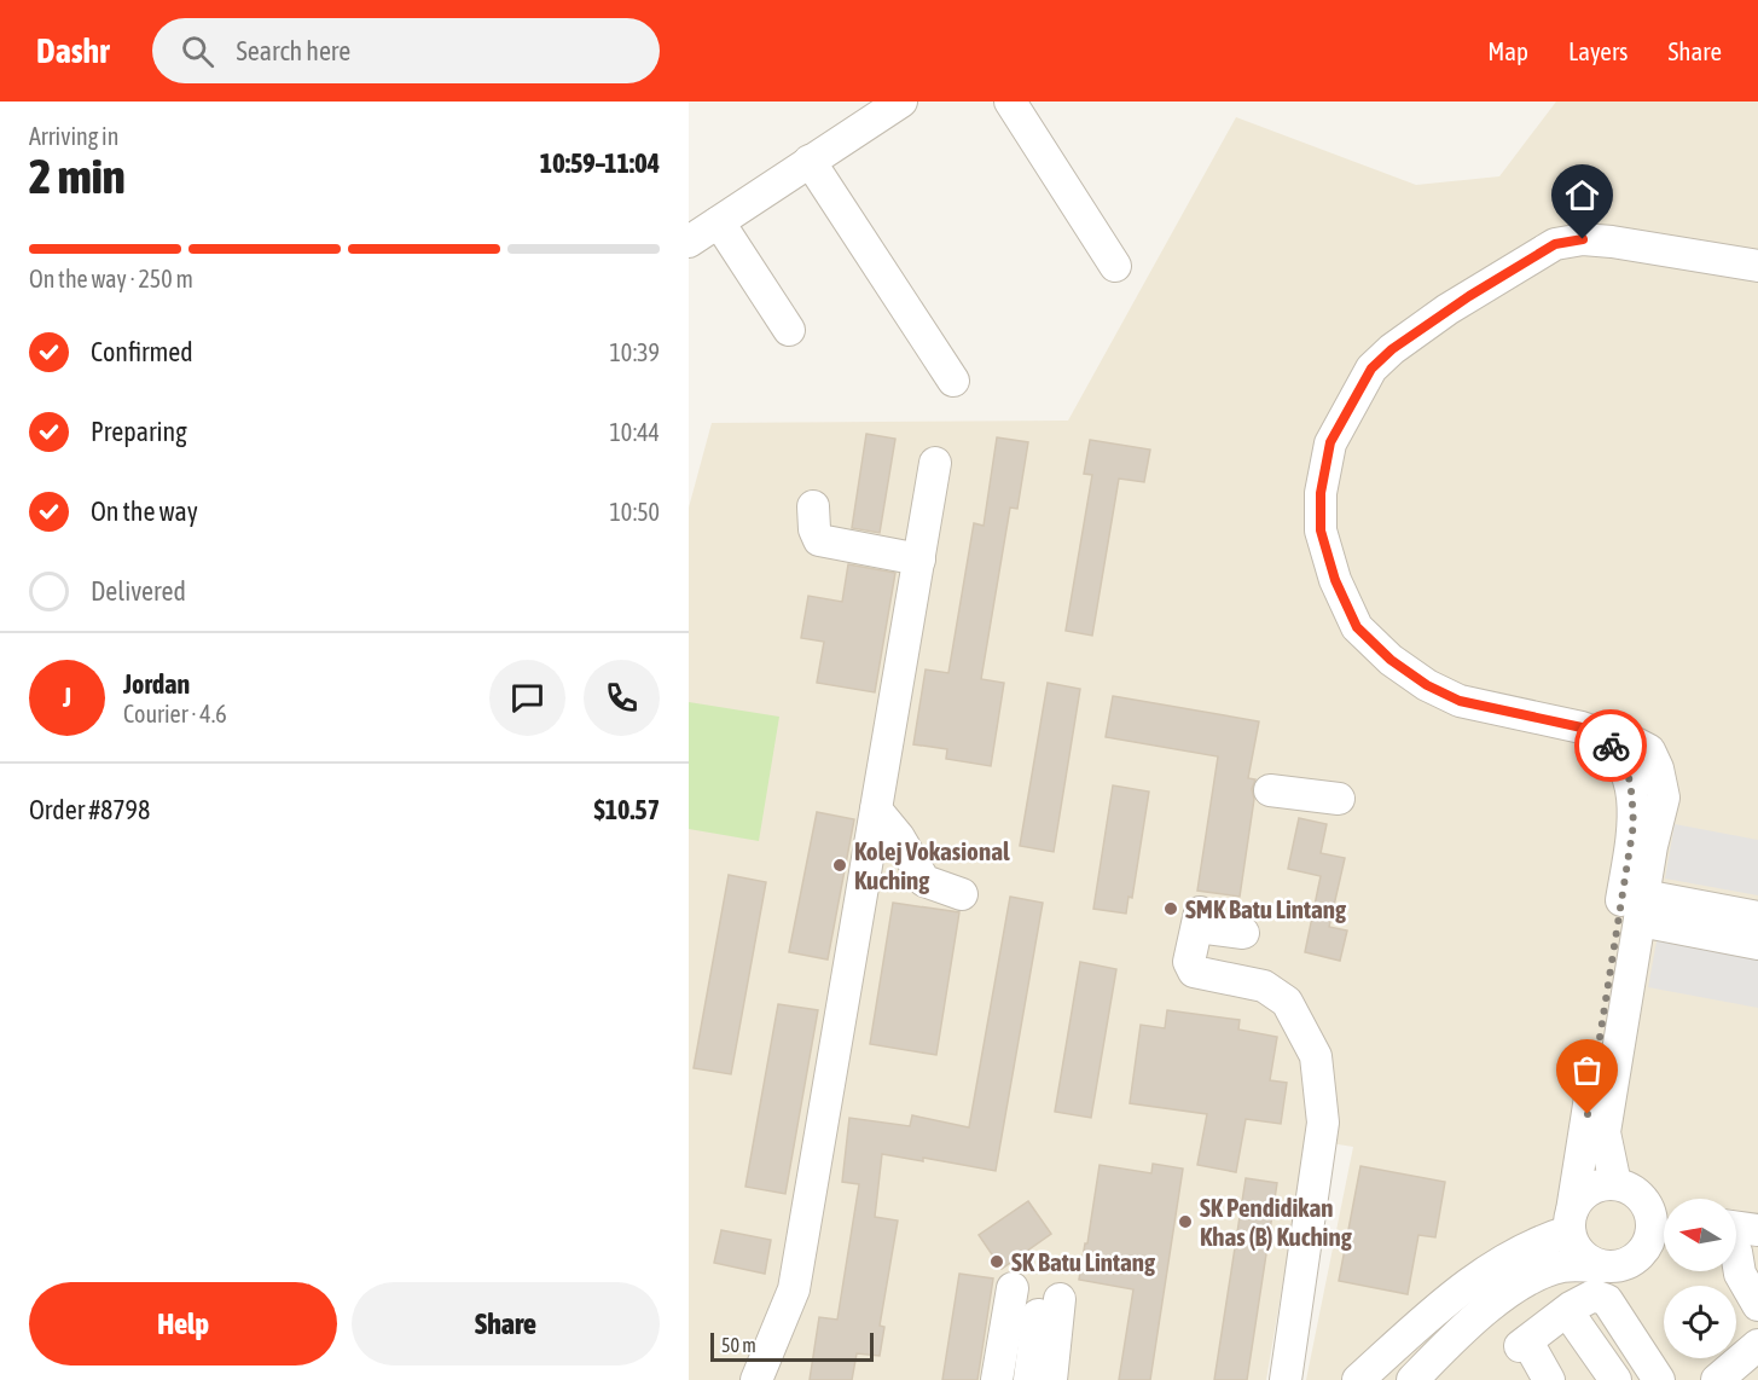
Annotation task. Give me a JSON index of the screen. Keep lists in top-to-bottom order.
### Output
{
  "places": [
    "Kolej Vokasional Kuching",
    "SMK Batu Lintang",
    "SK Pendidikan Khas (B) Kuching",
    "SK Batu Lintang"
  ],
  "scale_bar": "50 m",
  "north": "left",
  "page": {
    "header": "Dashr",
    "search": "Search here",
    "nav": ["Map", "Layers", "Share"],
    "heading": ["2 min", "Arriving in", "10:59–11:04"],
    "panel": [
      "Jordan",
      "Courier · 4.6",
      "Order #8798",
      "$10.57"
    ],
    "bar": "On the way · 250 m",
    "list": [
      ["Confirmed", "10:39"],
      ["Preparing", "10:44"],
      ["On the way", "10:50"],
      "Delivered"
    ],
    "round": "J",
    "buttons": ["Help", "Share"],
    "scale": "50 m"
  }
}
